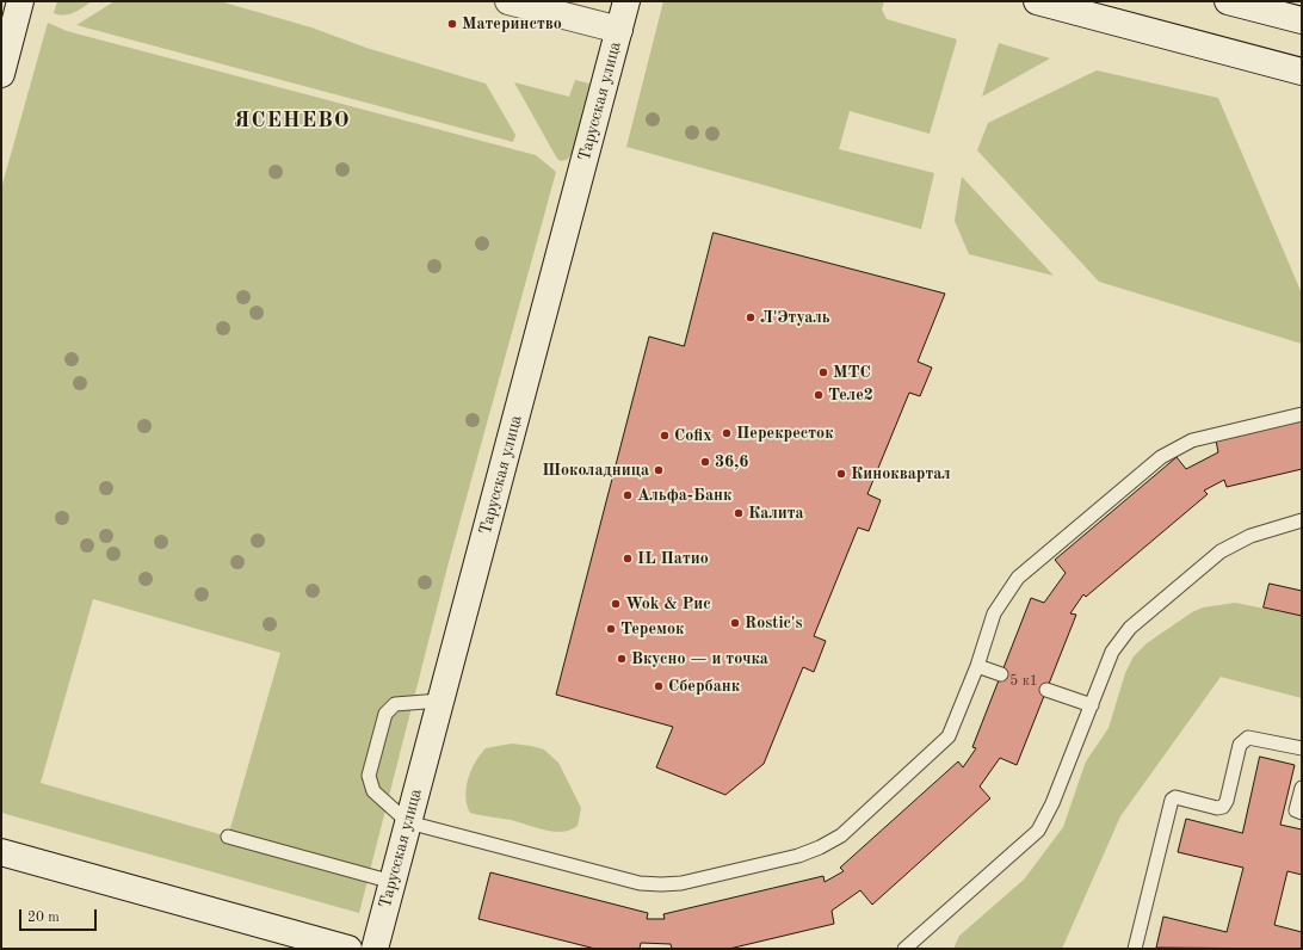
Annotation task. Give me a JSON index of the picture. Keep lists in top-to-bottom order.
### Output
{
  "streets": {
    "main road": ["Тарусская улица"]
  },
  "districts": ["ЯСЕНЕВО"],
  "places": [
    "Материнство",
    "Л'Этуаль",
    "МТС",
    "Теле2",
    "Перекресток",
    "Cofix",
    "36,6",
    "Шоколадница",
    "Киноквартал",
    "Альфа-Банк",
    "Калита",
    "IL Патио",
    "Wok & Рис",
    "Rostic's",
    "Теремок",
    "Вкусно — и точка",
    "Сбербанк"
  ],
  "house_numbers": ["5 к1"],
  "scale_bar": "20 m"
}
